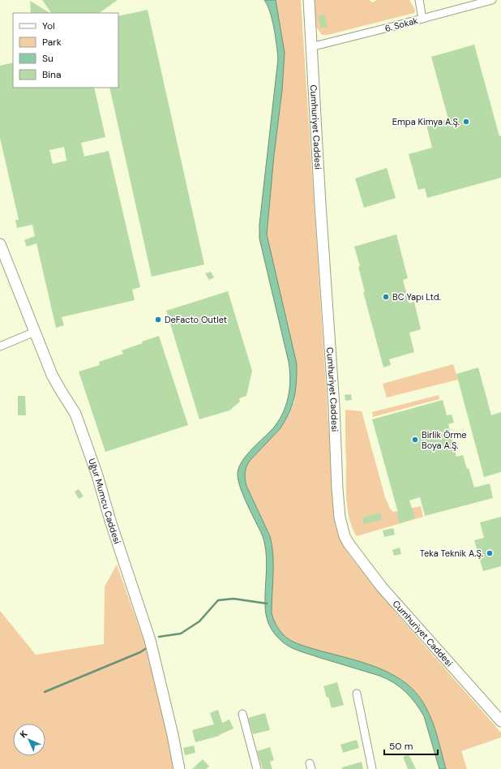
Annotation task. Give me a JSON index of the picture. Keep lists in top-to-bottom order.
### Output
{
  "streets": {
    "street": ["6. Sokak", "Cumhuriyet Caddesi", "Uğur Mumcu Caddesi"]
  },
  "crossings": [
    ["6. Sokak", "Cumhuriyet Caddesi"]
  ],
  "places": [
    "Empa Kimya A.Ş.",
    "BC Yapı Ltd.",
    "DeFacto Outlet",
    "Birlik Örme Boya A.Ş.",
    "Teka Teknik A.Ş."
  ],
  "legend": [
    "Yol",
    "Park",
    "Su",
    "Bina"
  ],
  "scale_bar": "50 m",
  "north": "top left"
}
